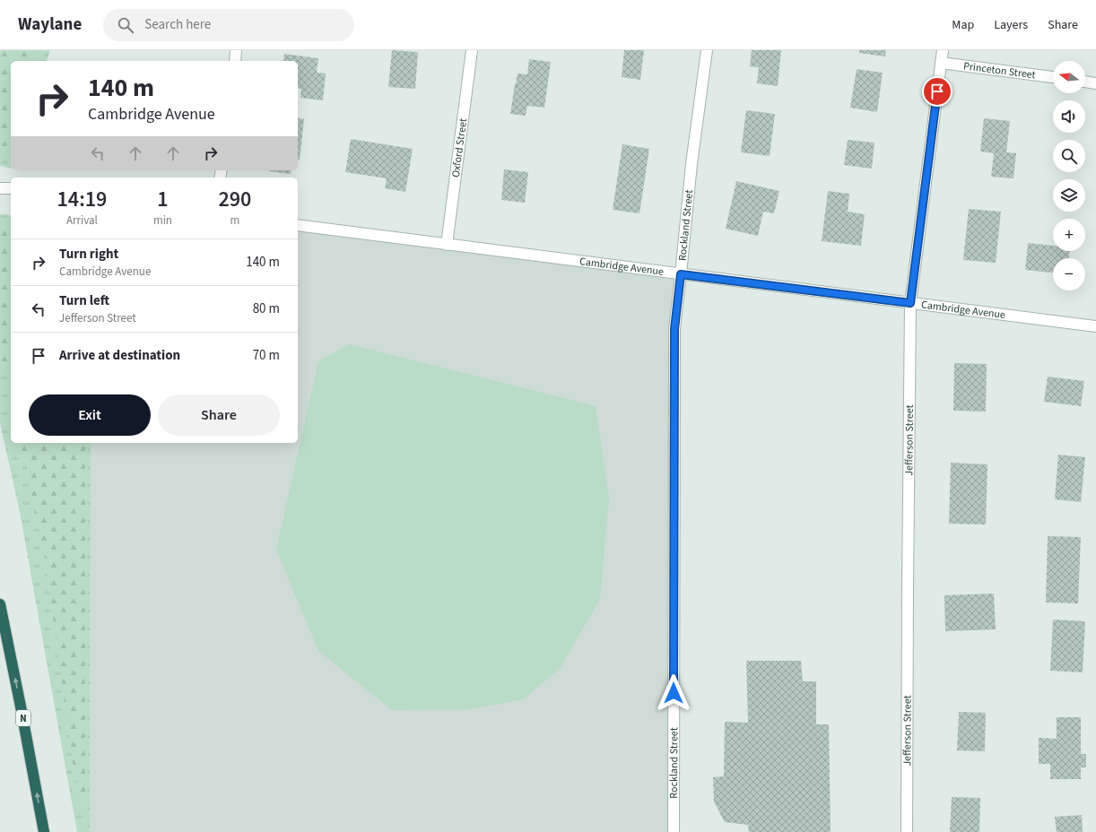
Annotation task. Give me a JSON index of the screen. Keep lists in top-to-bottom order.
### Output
{
  "streets": {
    "highway": ["N"],
    "street": [
      "Princeton Street",
      "Oxford Street",
      "Rockland Street",
      "Cambridge Avenue",
      "Jefferson Street"
    ]
  },
  "crossings": [
    ["Princeton Street", "Jefferson Street"],
    ["Oxford Street", "Cambridge Avenue"],
    ["Rockland Street", "Cambridge Avenue"],
    ["Cambridge Avenue", "Jefferson Street"]
  ],
  "north": "left",
  "page": {
    "header": "Waylane",
    "search": "Search here",
    "nav": ["Map", "Layers", "Share"],
    "map_buttons": ["+", "−"],
    "turn": ["140 m", "Cambridge Avenue"],
    "eta": [
      "14:19",
      "Arrival",
      "1",
      "min",
      "290",
      "m"
    ],
    "list": [
      {
        "name": "Turn right",
        "note": "Cambridge Avenue",
        "value": "140 m"
      },
      {
        "name": "Turn left",
        "note": "Jefferson Street",
        "value": "80 m"
      },
      {
        "name": "Arrive at destination",
        "value": "70 m"
      }
    ],
    "buttons": ["Exit", "Share"]
  }
}
